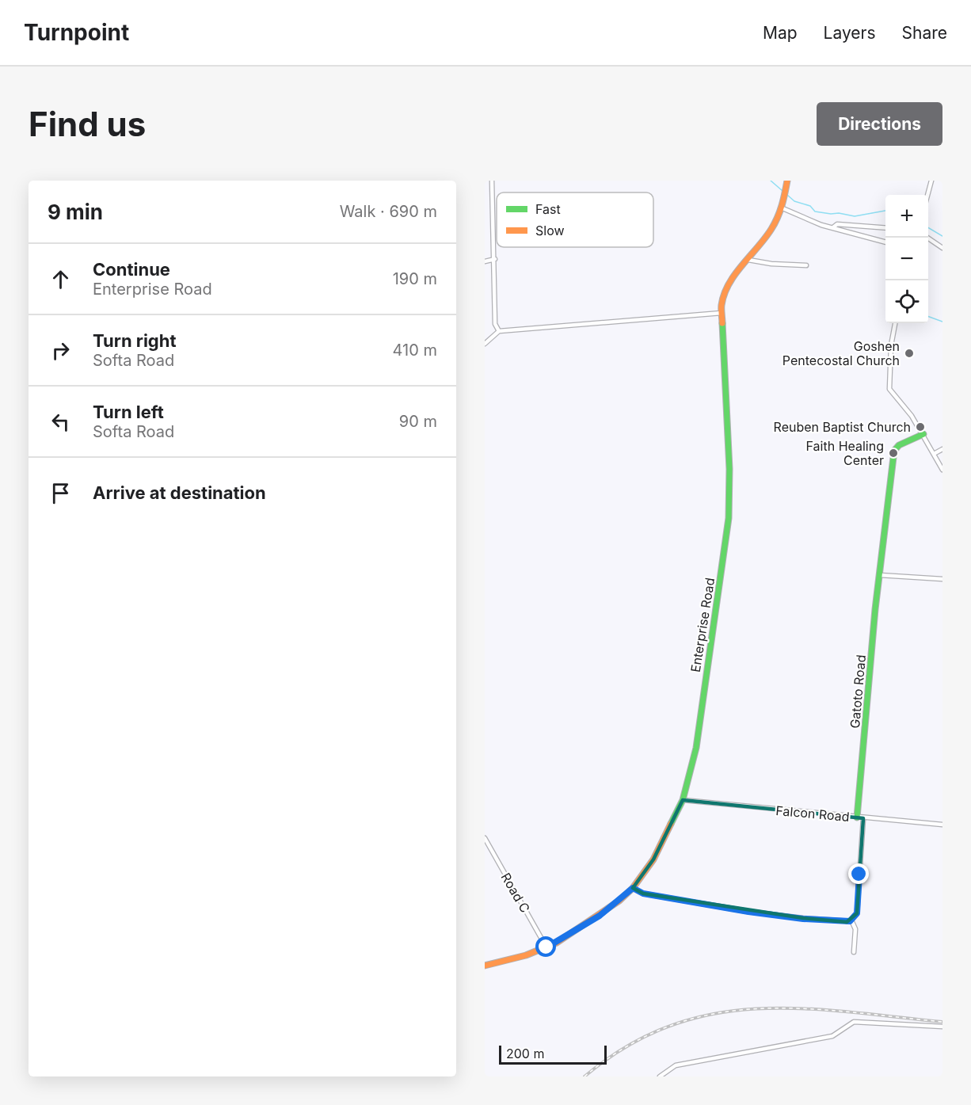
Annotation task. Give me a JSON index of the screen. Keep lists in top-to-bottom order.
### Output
{
  "streets": {
    "main road": ["Enterprise Road", "Gatoto Road"],
    "street": ["Falcon Road", "Road C"]
  },
  "crossings": [
    ["Enterprise Road", "Falcon Road"],
    ["Enterprise Road", "Road C"],
    ["Gatoto Road", "Falcon Road"]
  ],
  "places": ["Goshen Pentecostal Church", "Reuben Baptist Church", "Faith Healing Center"],
  "legend": ["Fast", "Slow"],
  "scale_bar": "200 m",
  "page": {
    "header": "Turnpoint",
    "nav": ["Map", "Layers", "Share"],
    "buttons": "Directions",
    "title": "Find us",
    "heading": ["9 min", "Walk · 690 m"],
    "map_buttons": ["+", "−"],
    "list": [
      ["Continue", "Enterprise Road", "190 m"],
      ["Turn right", "Softa Road", "410 m"],
      ["Turn left", "Softa Road", "90 m"],
      "Arrive at destination"
    ],
    "scale": "200 m"
  }
}
